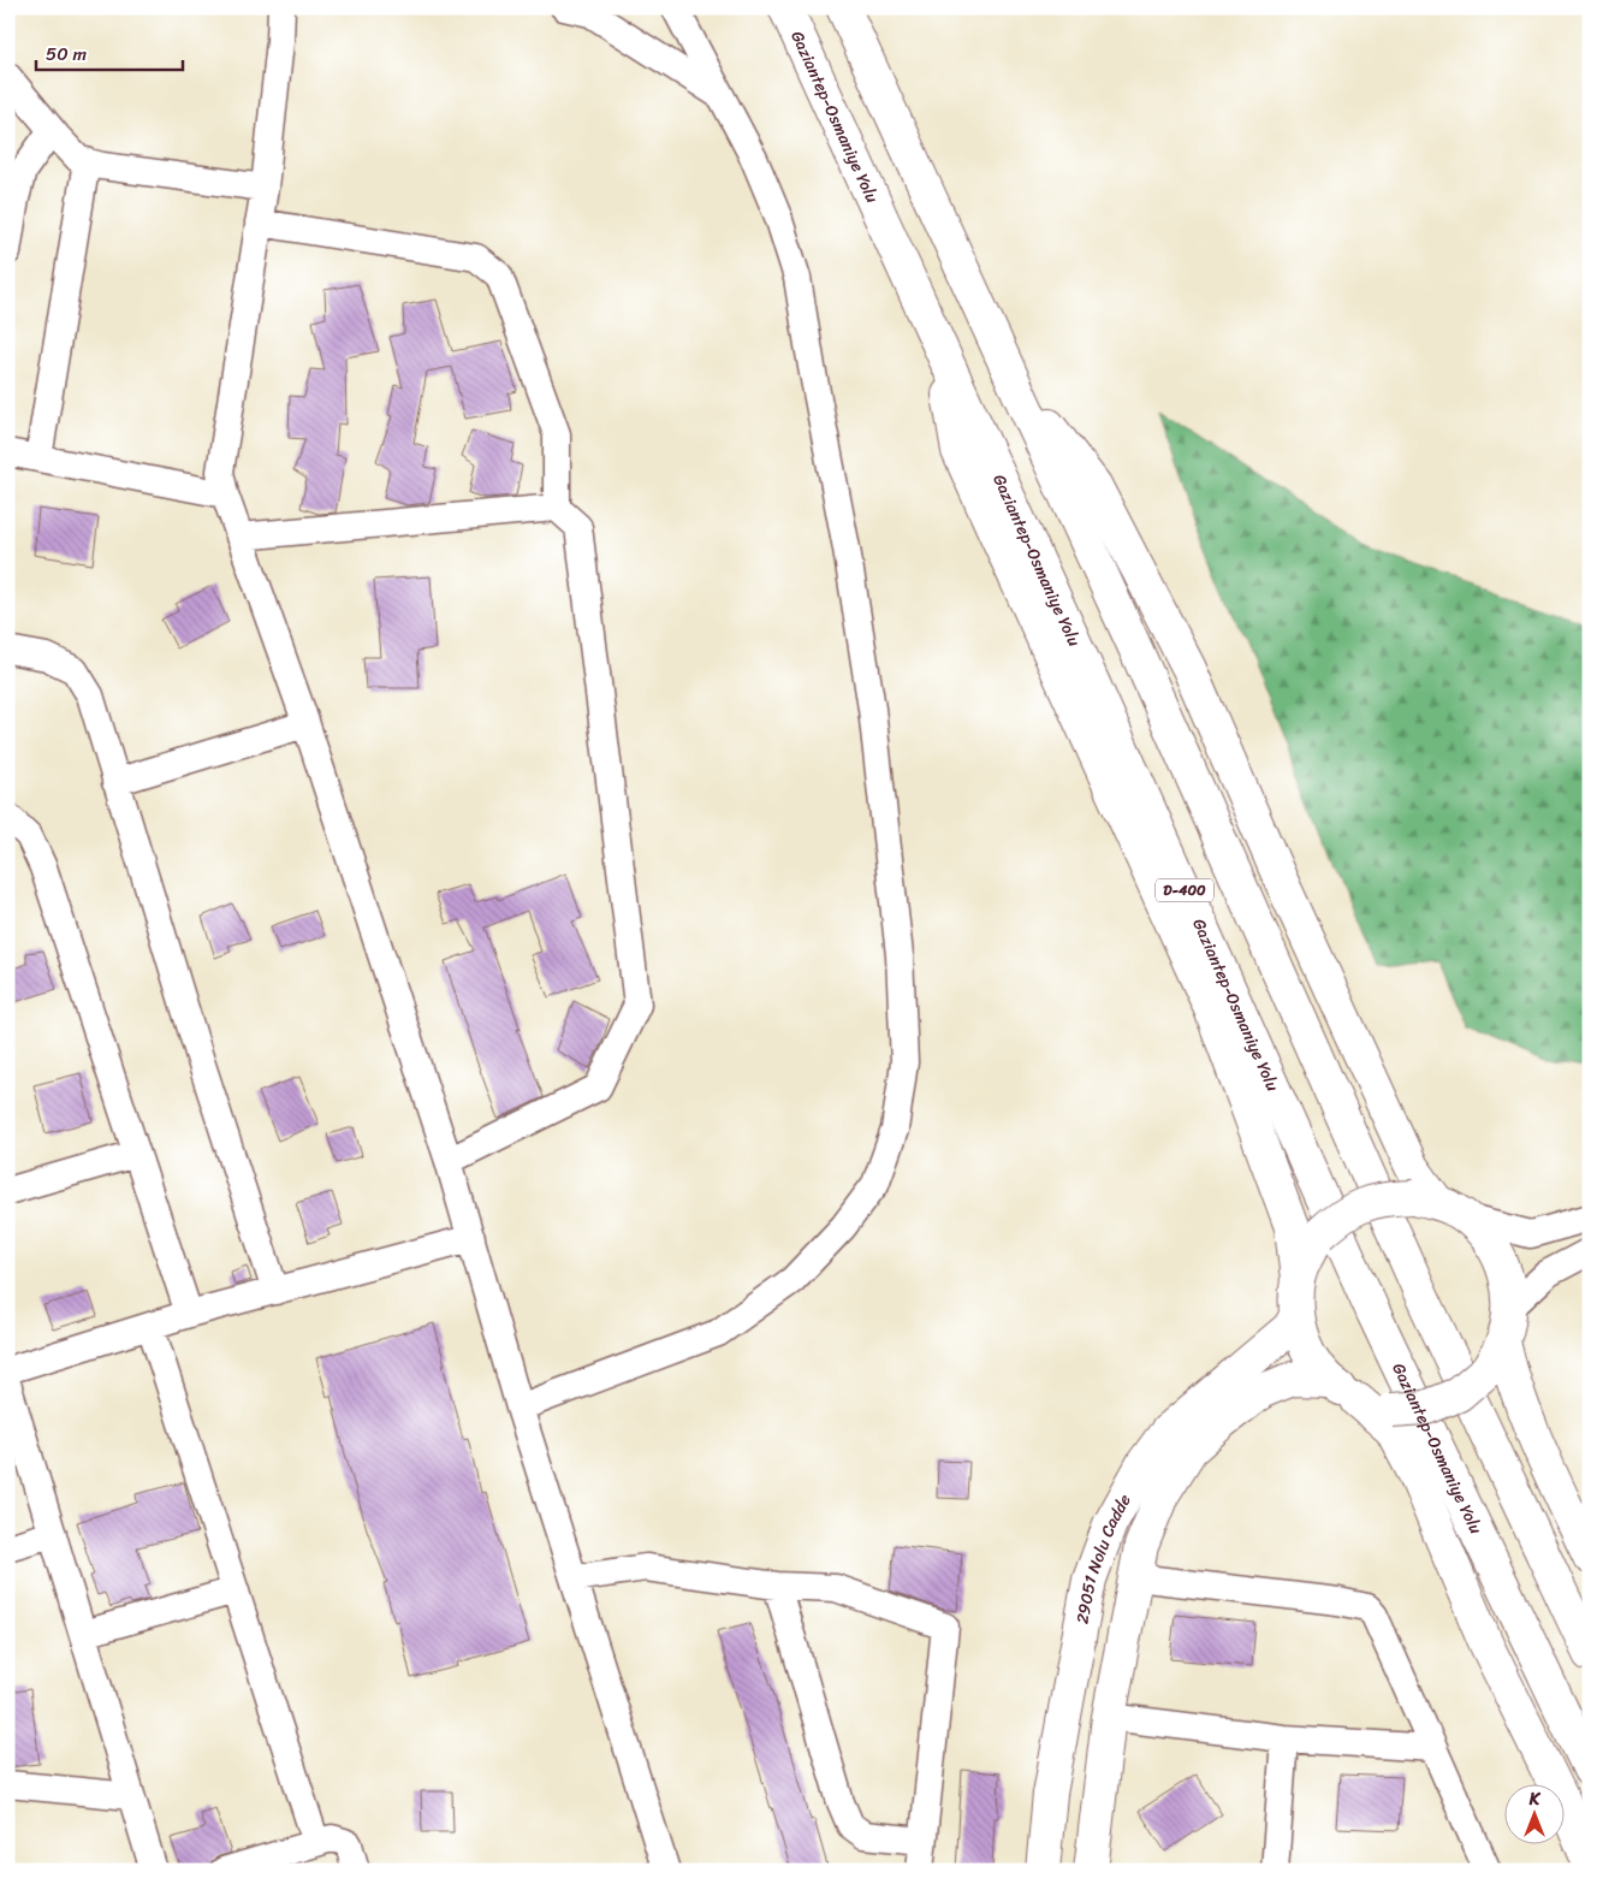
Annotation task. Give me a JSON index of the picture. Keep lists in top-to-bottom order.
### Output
{
  "streets": {
    "main road": ["Gaziantep-Osmaniye Yolu", "D-400", "29051 Nolu Cadde"]
  },
  "scale_bar": "50 m",
  "north": "top"
}
